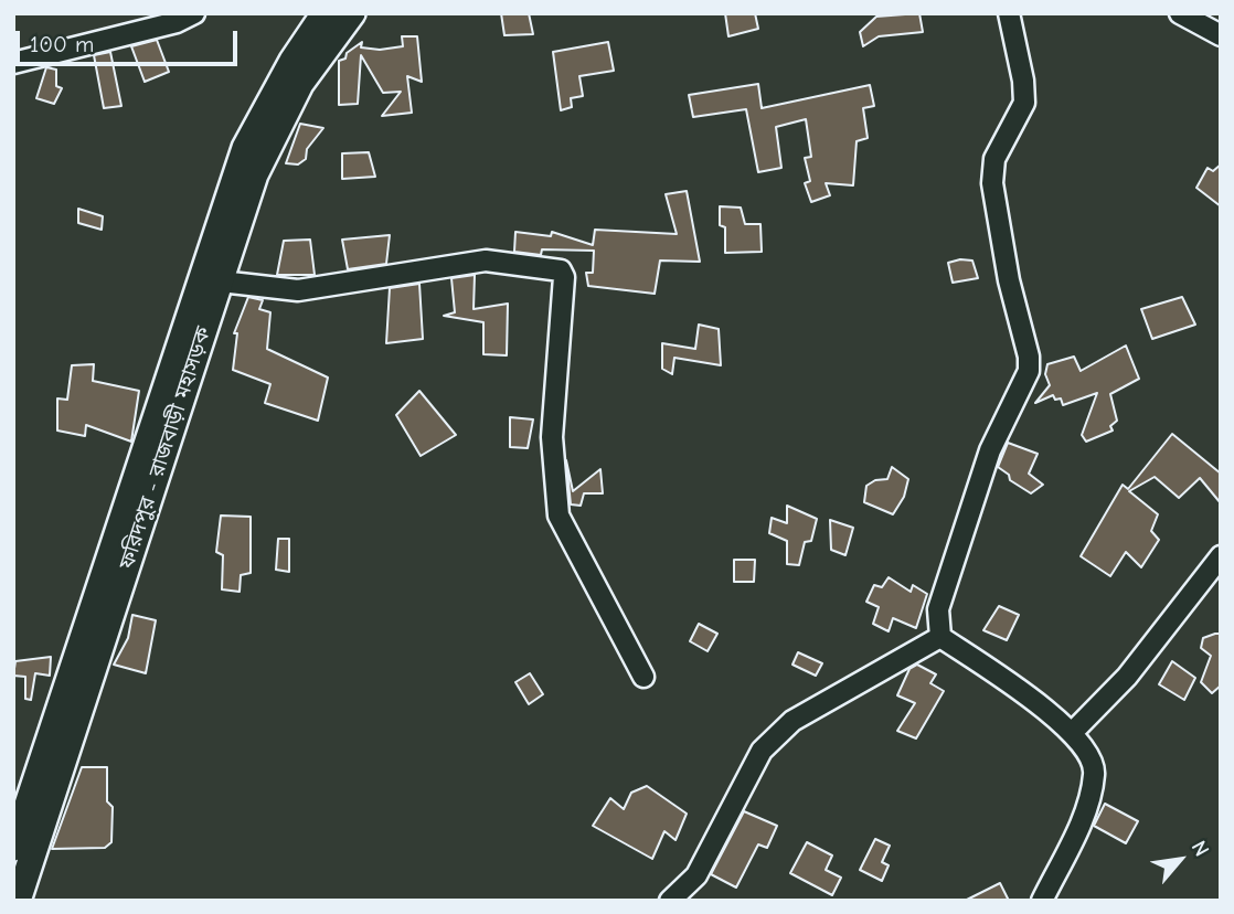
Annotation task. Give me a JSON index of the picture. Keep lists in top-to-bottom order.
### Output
{
  "streets": {
    "main road": ["ফরিদপুর - রাজবাড়ী মহাসড়ক"]
  },
  "scale_bar": "100 m",
  "north": "top right"
}
